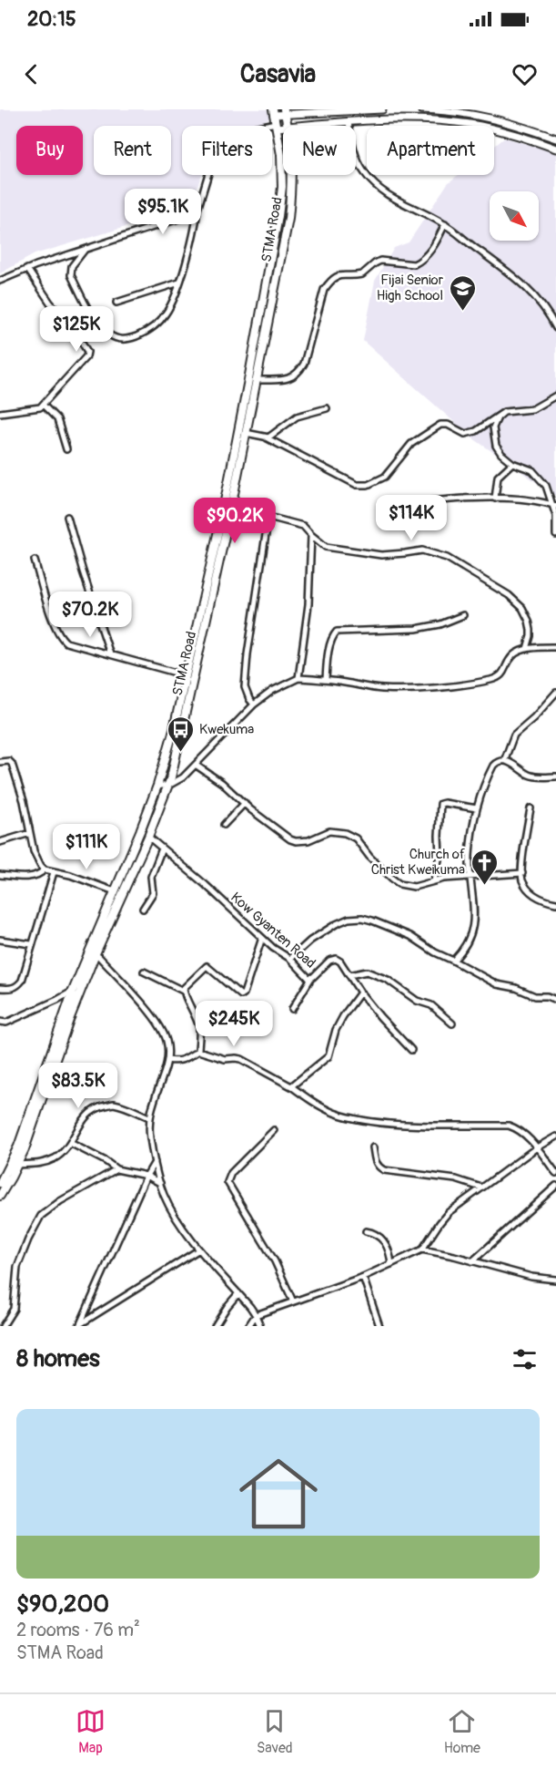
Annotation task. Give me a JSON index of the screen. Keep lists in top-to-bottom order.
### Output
{
  "streets": {
    "main road": ["STMA Road"],
    "street": ["Kow Gyanten Road"]
  },
  "crossings": [
    ["STMA Road", "Kow Gyanten Road"]
  ],
  "places": {
    "school or university": ["Fijai Senior High School"],
    "bus stop": ["Kwekuma"],
    "church": ["Church of Christ Kweikuma"]
  },
  "north": "bottom right",
  "page": {
    "status": "20:15",
    "header": "Casavia",
    "chip": [
      "Buy",
      "Rent",
      "Filters",
      "New",
      "Apartment"
    ],
    "price": [
      "$95.1K",
      "$125K",
      "$114K",
      "$90.2K",
      "$70.2K",
      "$111K",
      "$245K",
      "$83.5K"
    ],
    "heading": "8 homes",
    "list": [
      {
        "name": "$90,200",
        "note": "2 rooms · 76 m² · STMA Road"
      }
    ],
    "tabs": ["Map", "Saved", "Home"]
  }
}
